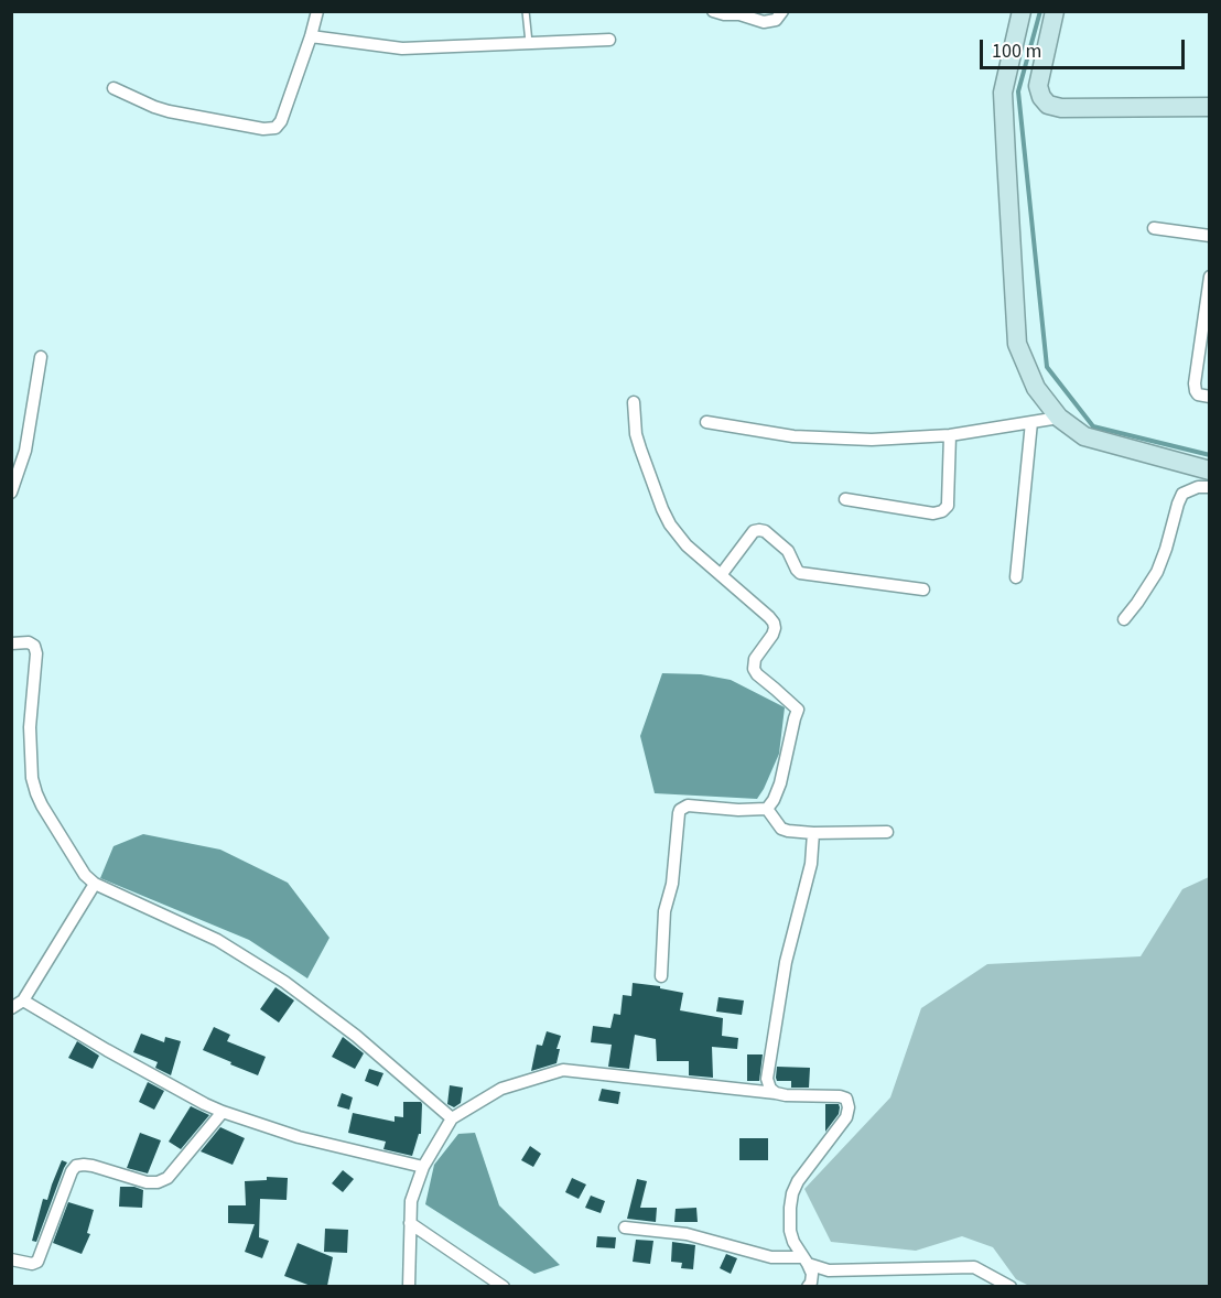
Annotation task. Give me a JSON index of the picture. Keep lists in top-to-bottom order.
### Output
{
  "scale_bar": "100 m"
}
